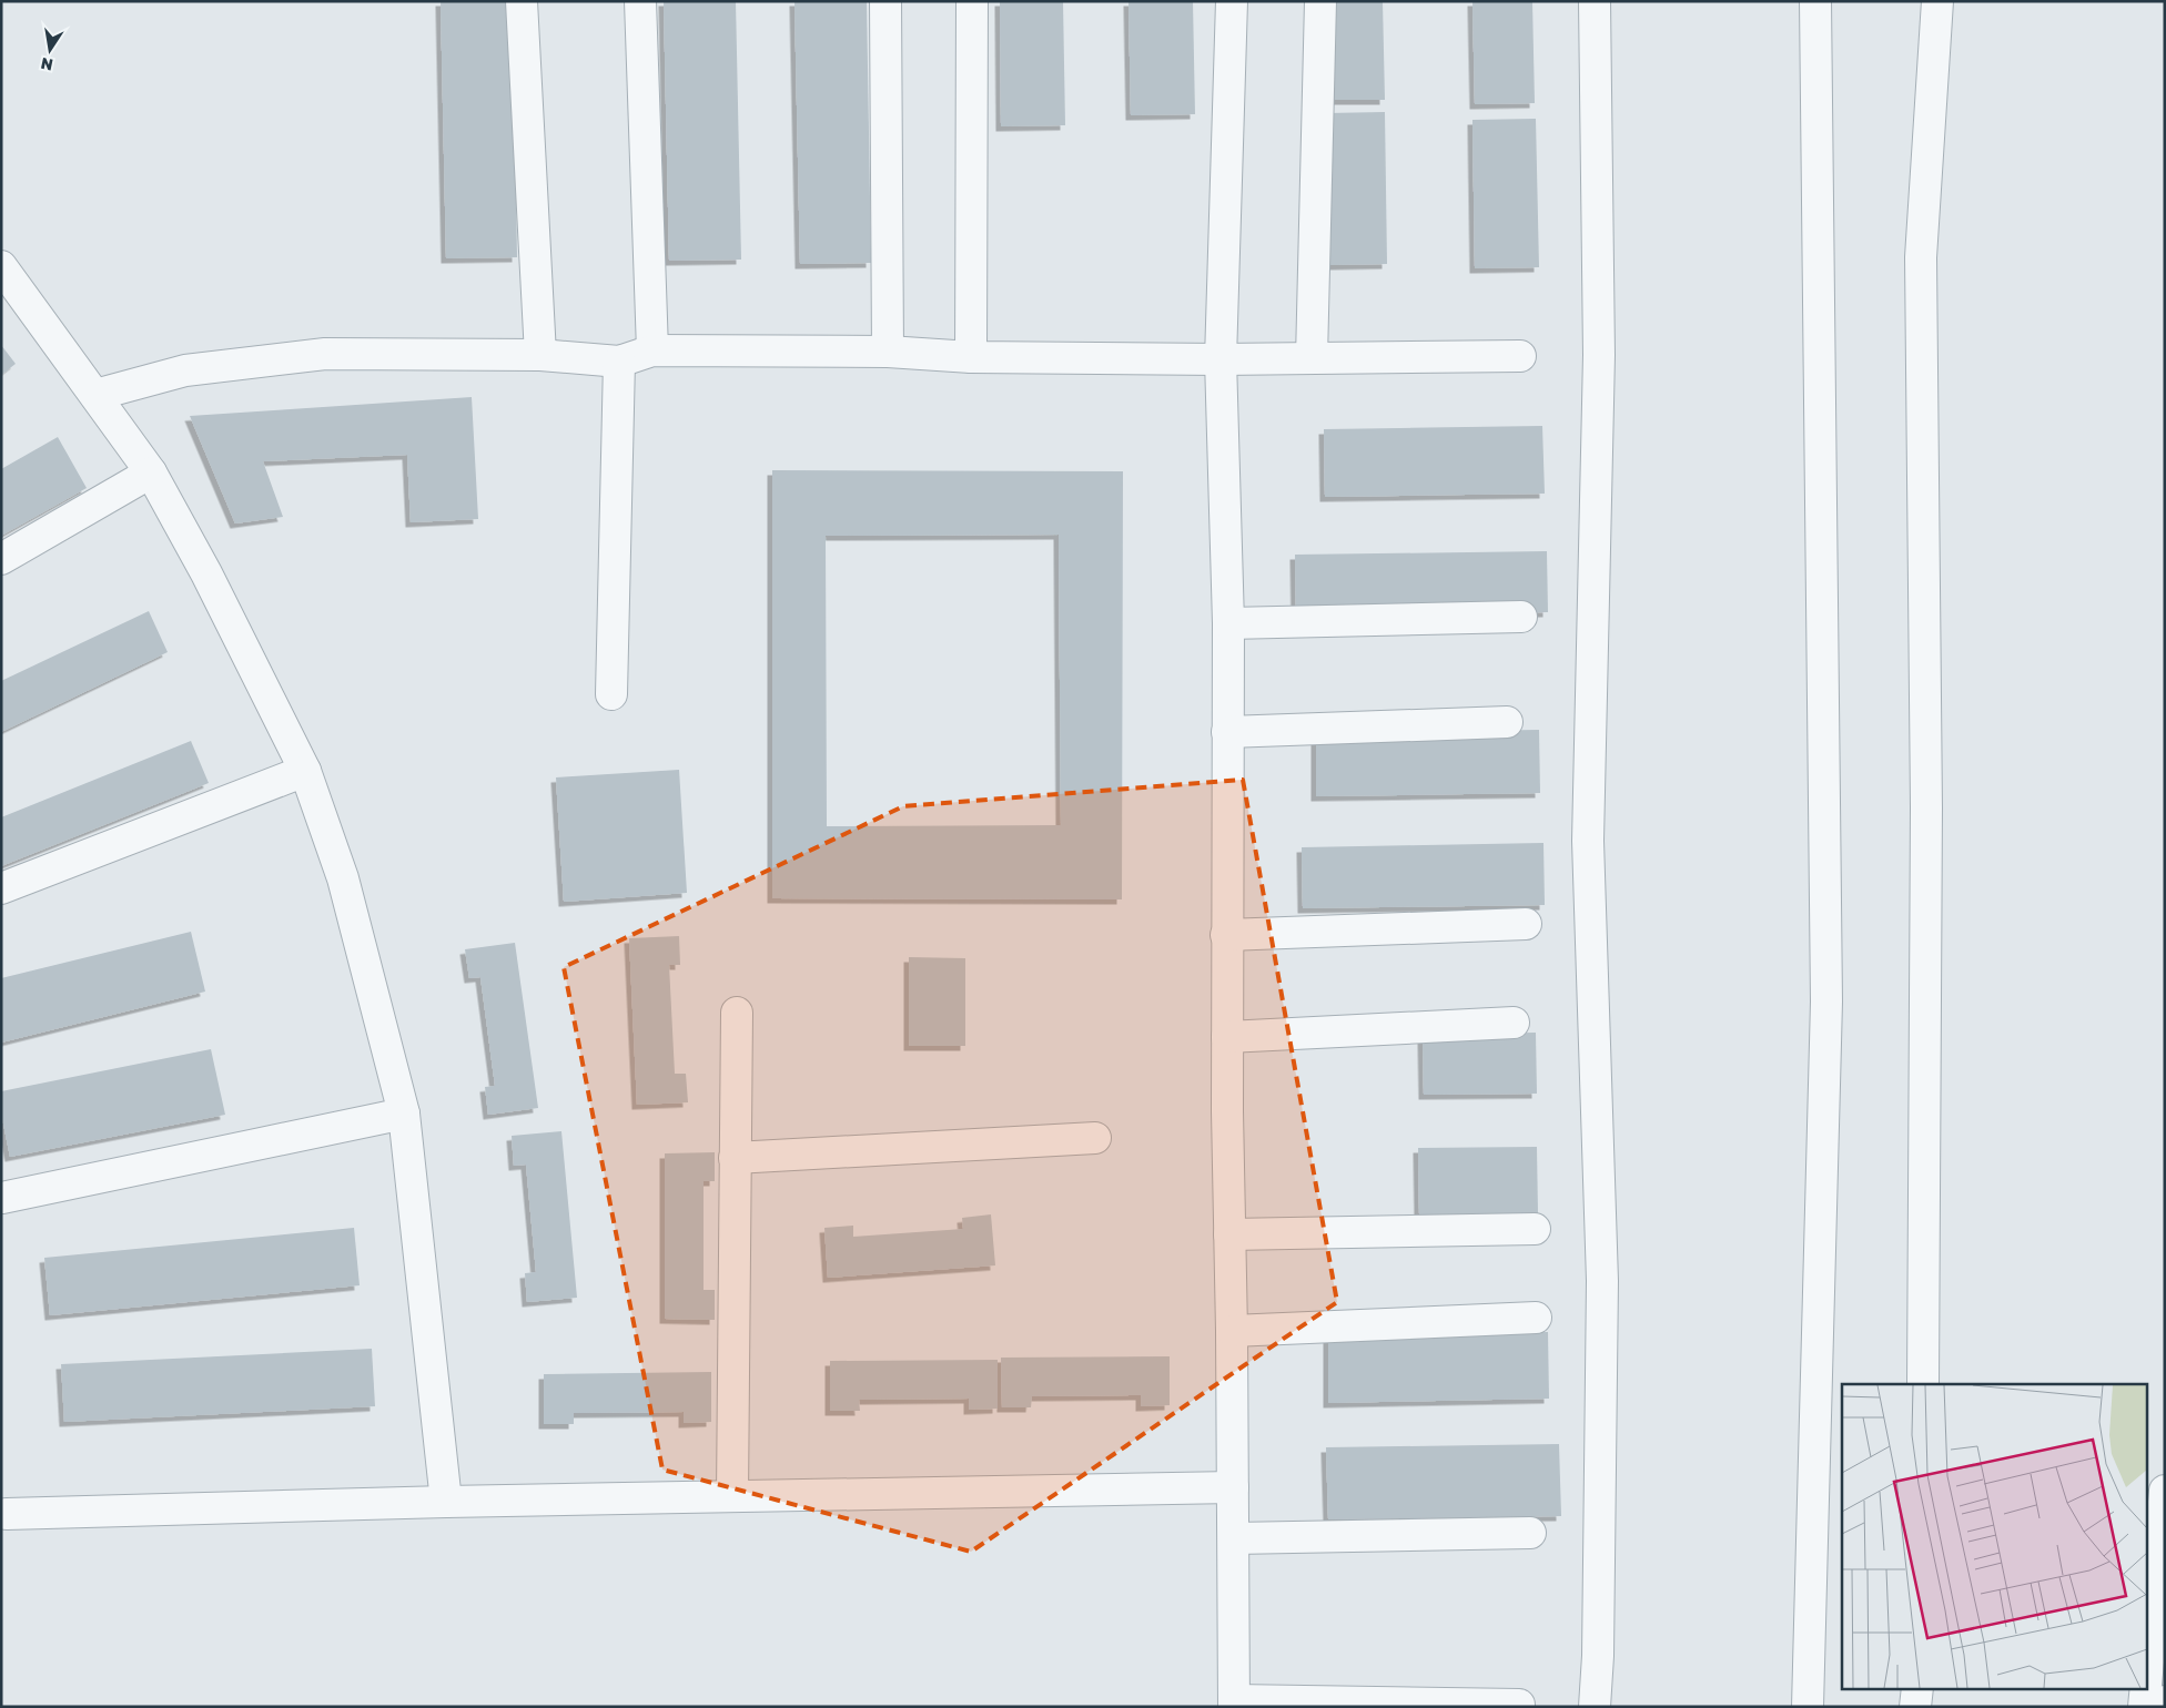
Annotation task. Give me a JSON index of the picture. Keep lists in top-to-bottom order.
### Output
{
  "north": "bottom"
}
